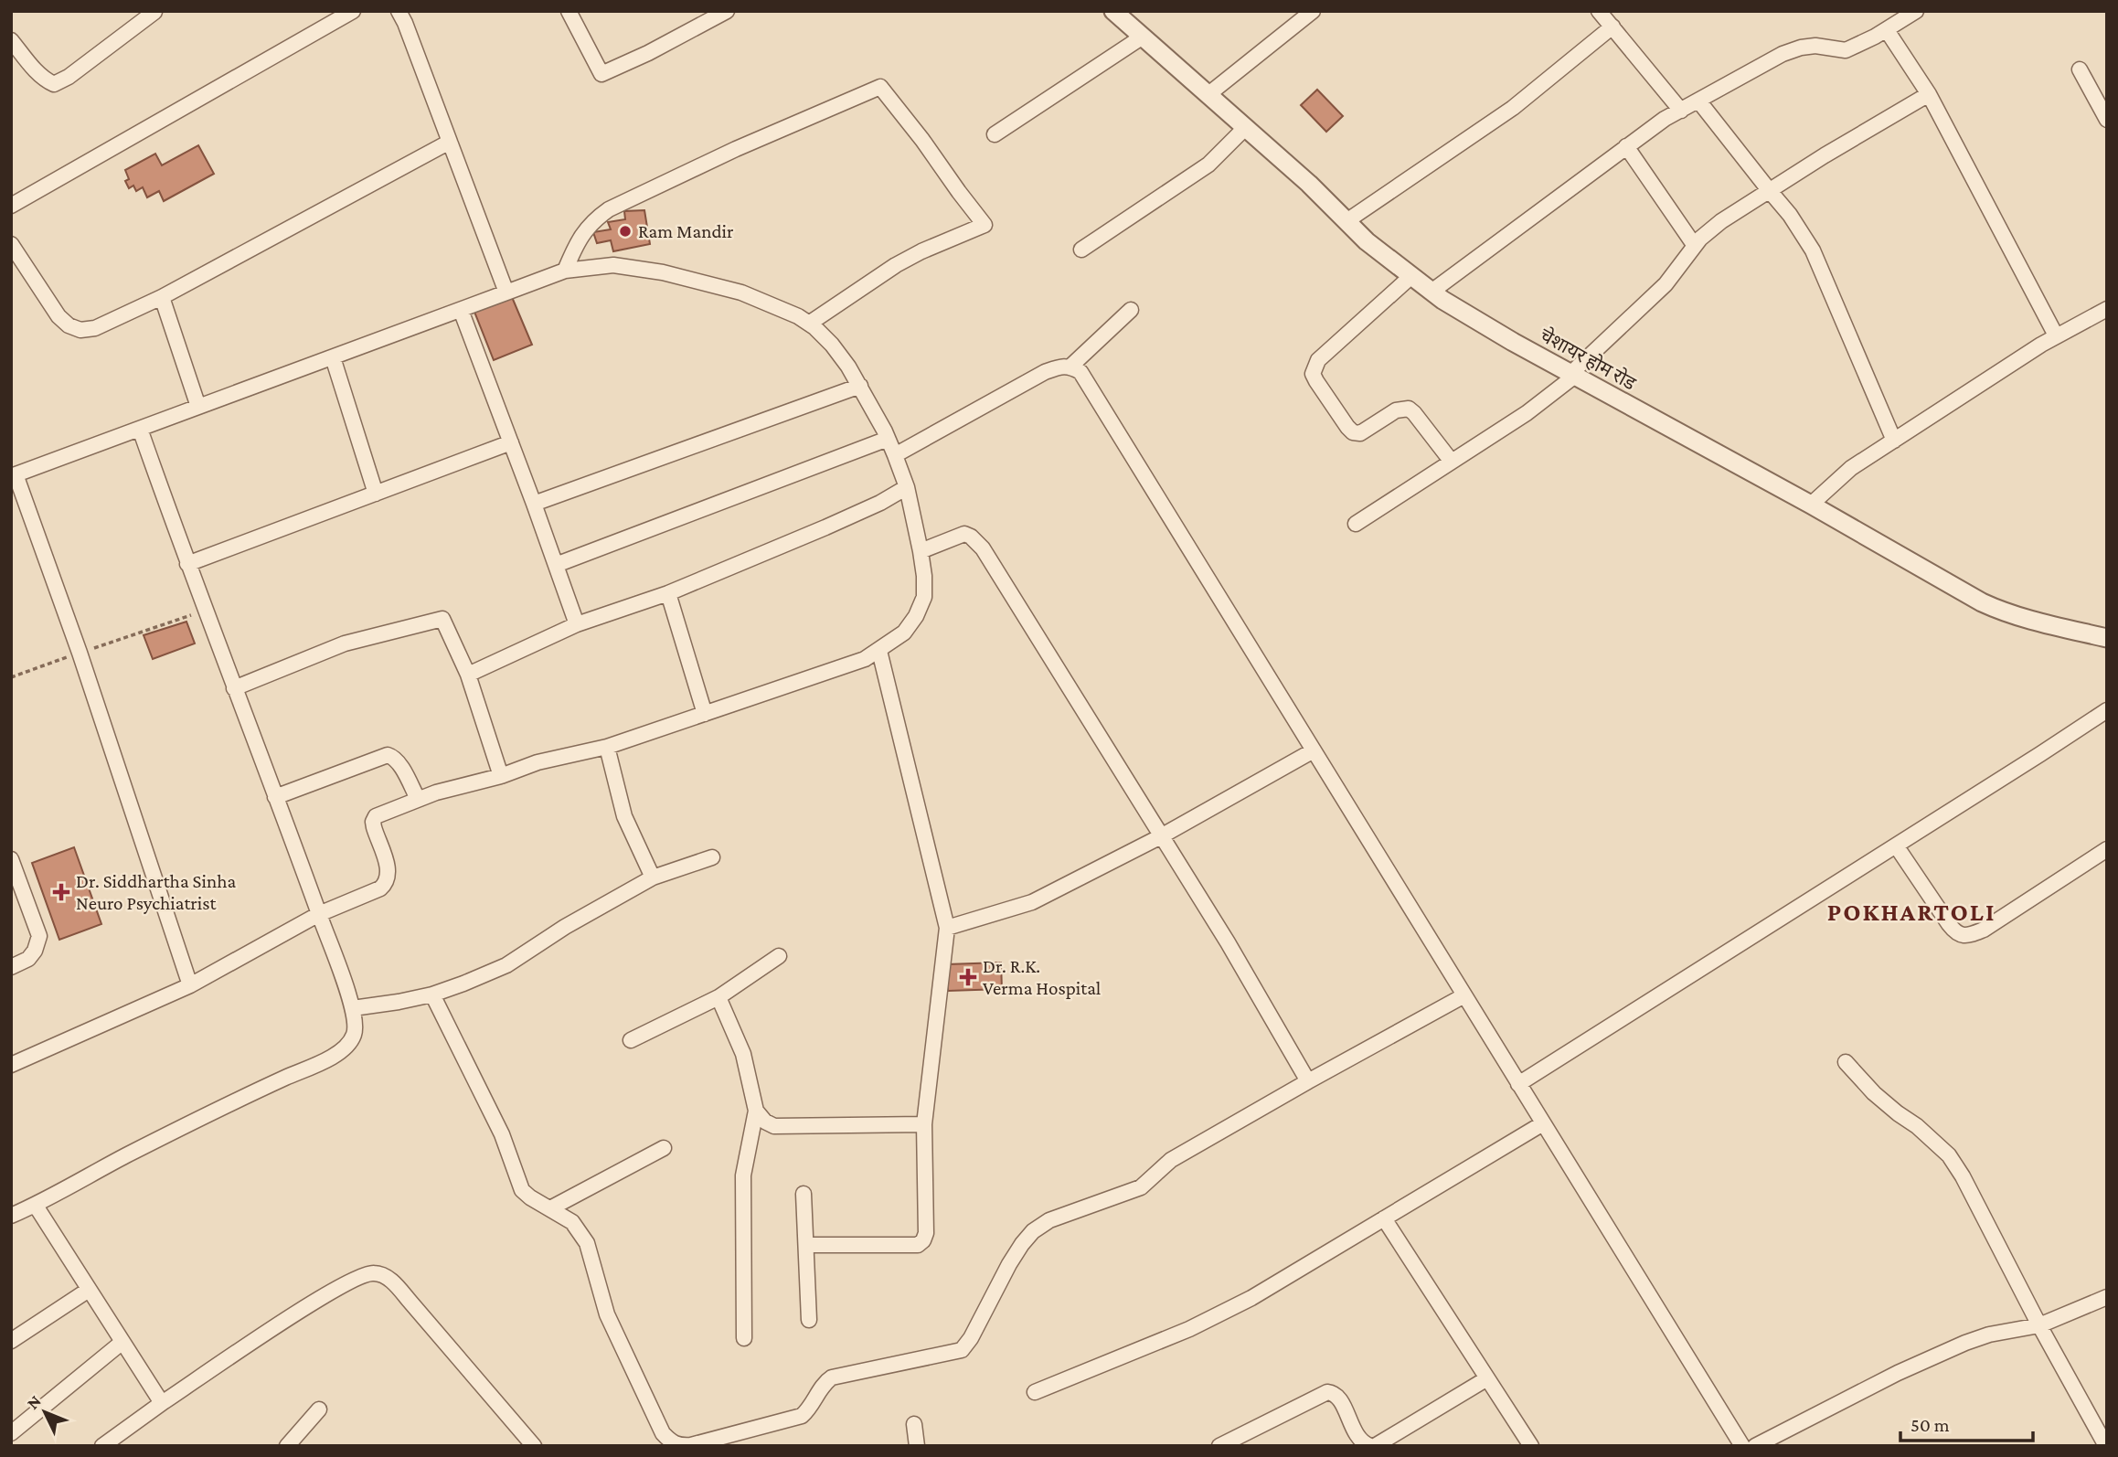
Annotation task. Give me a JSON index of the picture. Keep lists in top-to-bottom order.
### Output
{
  "streets": {
    "street": ["चेशायर होम रोड"]
  },
  "districts": ["POKHARTOLI"],
  "places": {
    "other": ["Ram Mandir"],
    "health": ["Dr. Siddhartha Sinha Neuro Psychiatrist", "Dr. R.K. Verma Hospital"]
  },
  "scale_bar": "50 m",
  "north": "top left"
}
